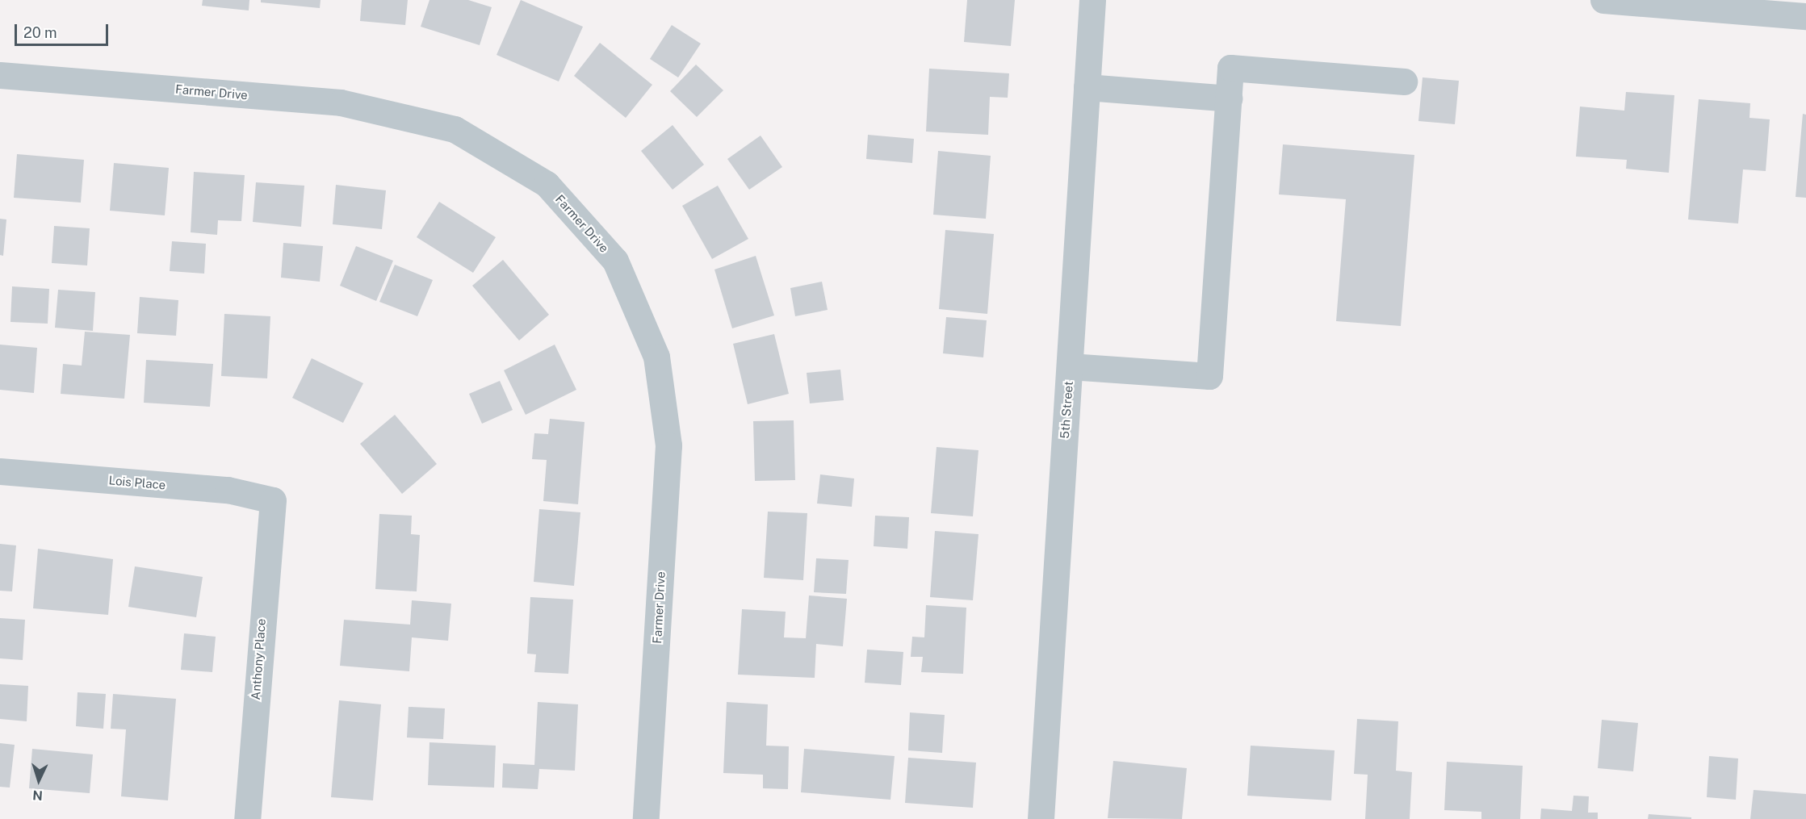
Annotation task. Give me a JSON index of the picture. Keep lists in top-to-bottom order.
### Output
{
  "streets": {
    "street": [
      "Farmer Drive",
      "5th Street",
      "Lois Place",
      "Anthony Place"
    ]
  },
  "crossings": [
    ["Lois Place", "Anthony Place"]
  ],
  "scale_bar": "20 m",
  "north": "bottom"
}
